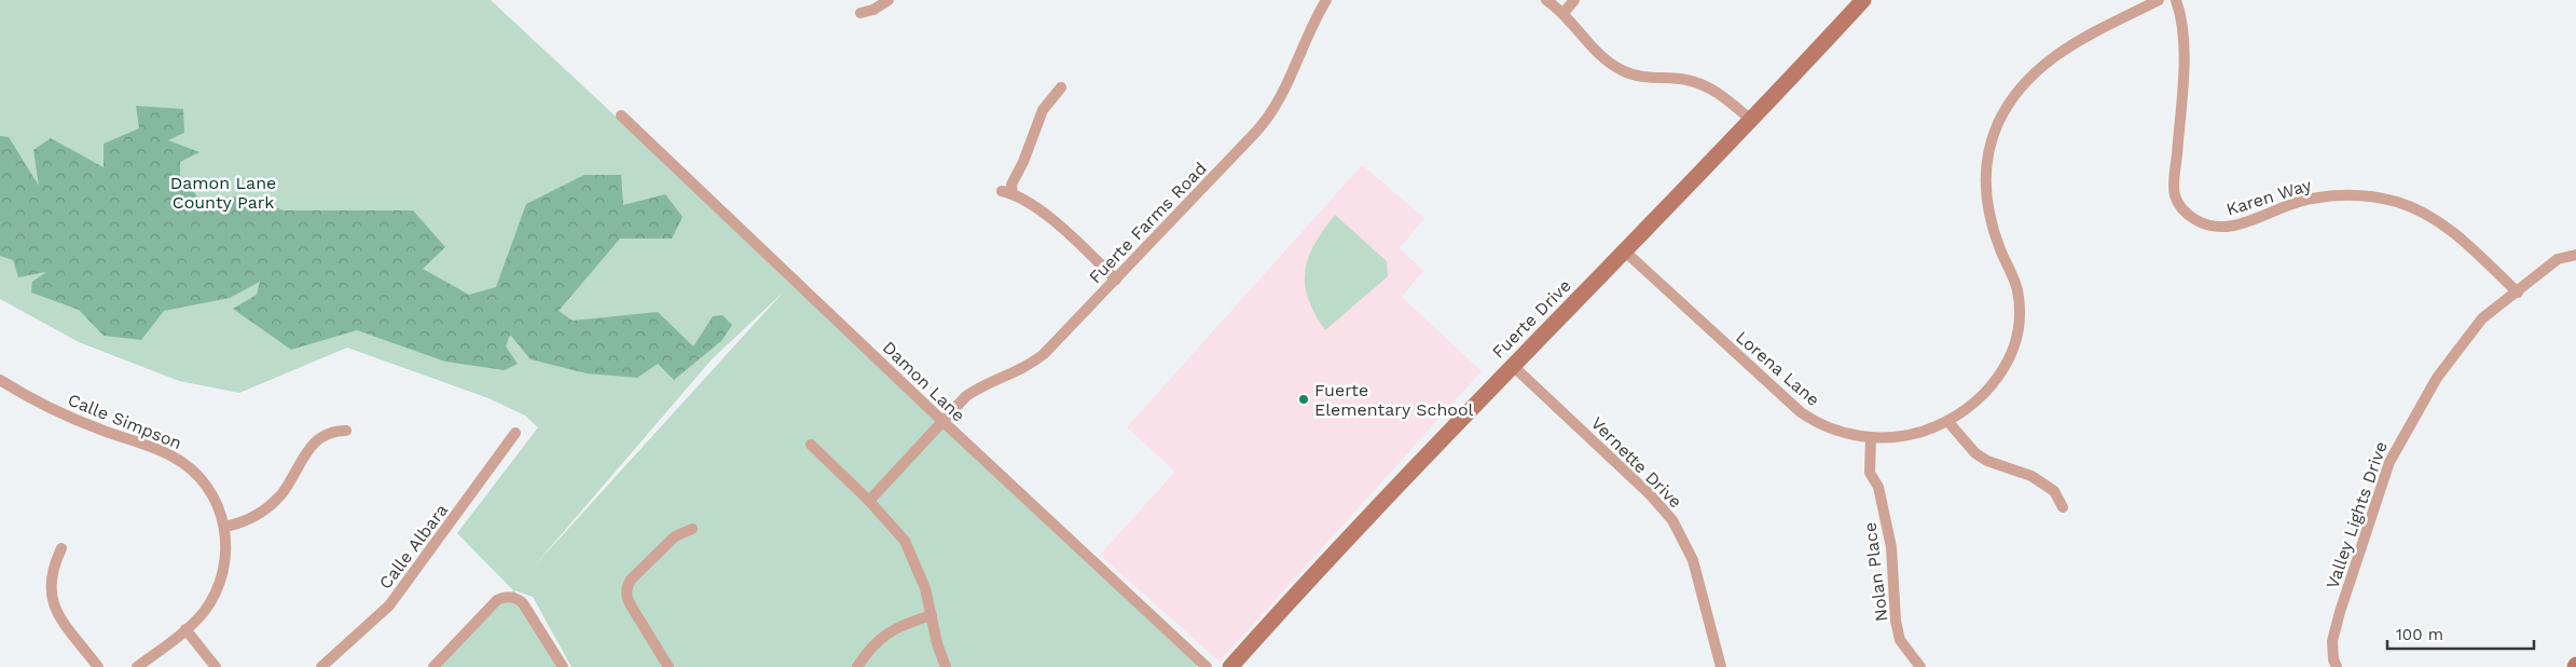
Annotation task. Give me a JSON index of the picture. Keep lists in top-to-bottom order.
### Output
{
  "streets": {
    "street": [
      "Karen Way",
      "Fuerte Farms Road",
      "Fuerte Drive",
      "Lorena Lane",
      "Damon Lane",
      "Calle Simpson",
      "Vernette Drive",
      "Valley Lights Drive",
      "Calle Albara",
      "Nolan Place"
    ]
  },
  "crossings": [
    ["Karen Way", "Valley Lights Drive"],
    ["Fuerte Farms Road", "Damon Lane"],
    ["Fuerte Drive", "Lorena Lane"],
    ["Fuerte Drive", "Vernette Drive"],
    ["Lorena Lane", "Nolan Place"]
  ],
  "parks": ["Damon Lane County Park"],
  "places": ["Fuerte Elementary School"],
  "scale_bar": "100 m"
}
